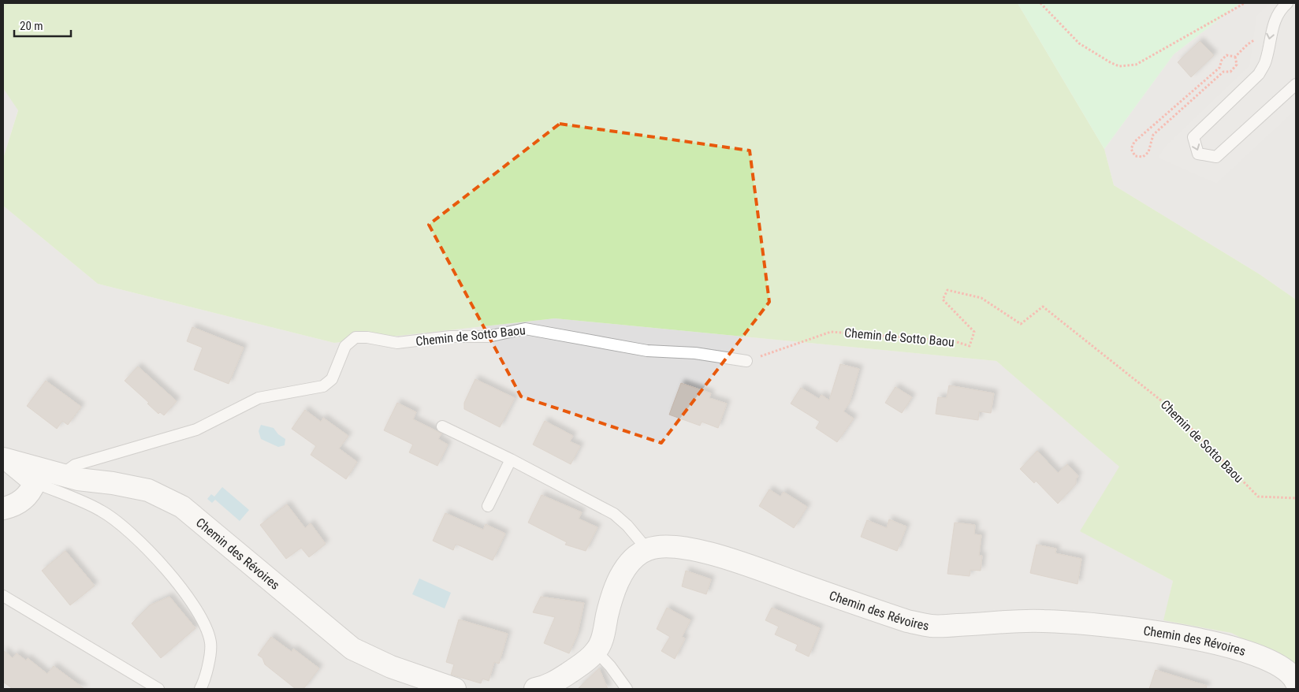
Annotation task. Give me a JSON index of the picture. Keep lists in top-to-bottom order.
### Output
{
  "streets": {
    "street": ["Chemin des Révoires"],
    "lane": ["Chemin de Sotto Baou"]
  },
  "crossings": [
    ["Chemin de Sotto Baou", "Chemin des Révoires"]
  ],
  "scale_bar": "20 m"
}
